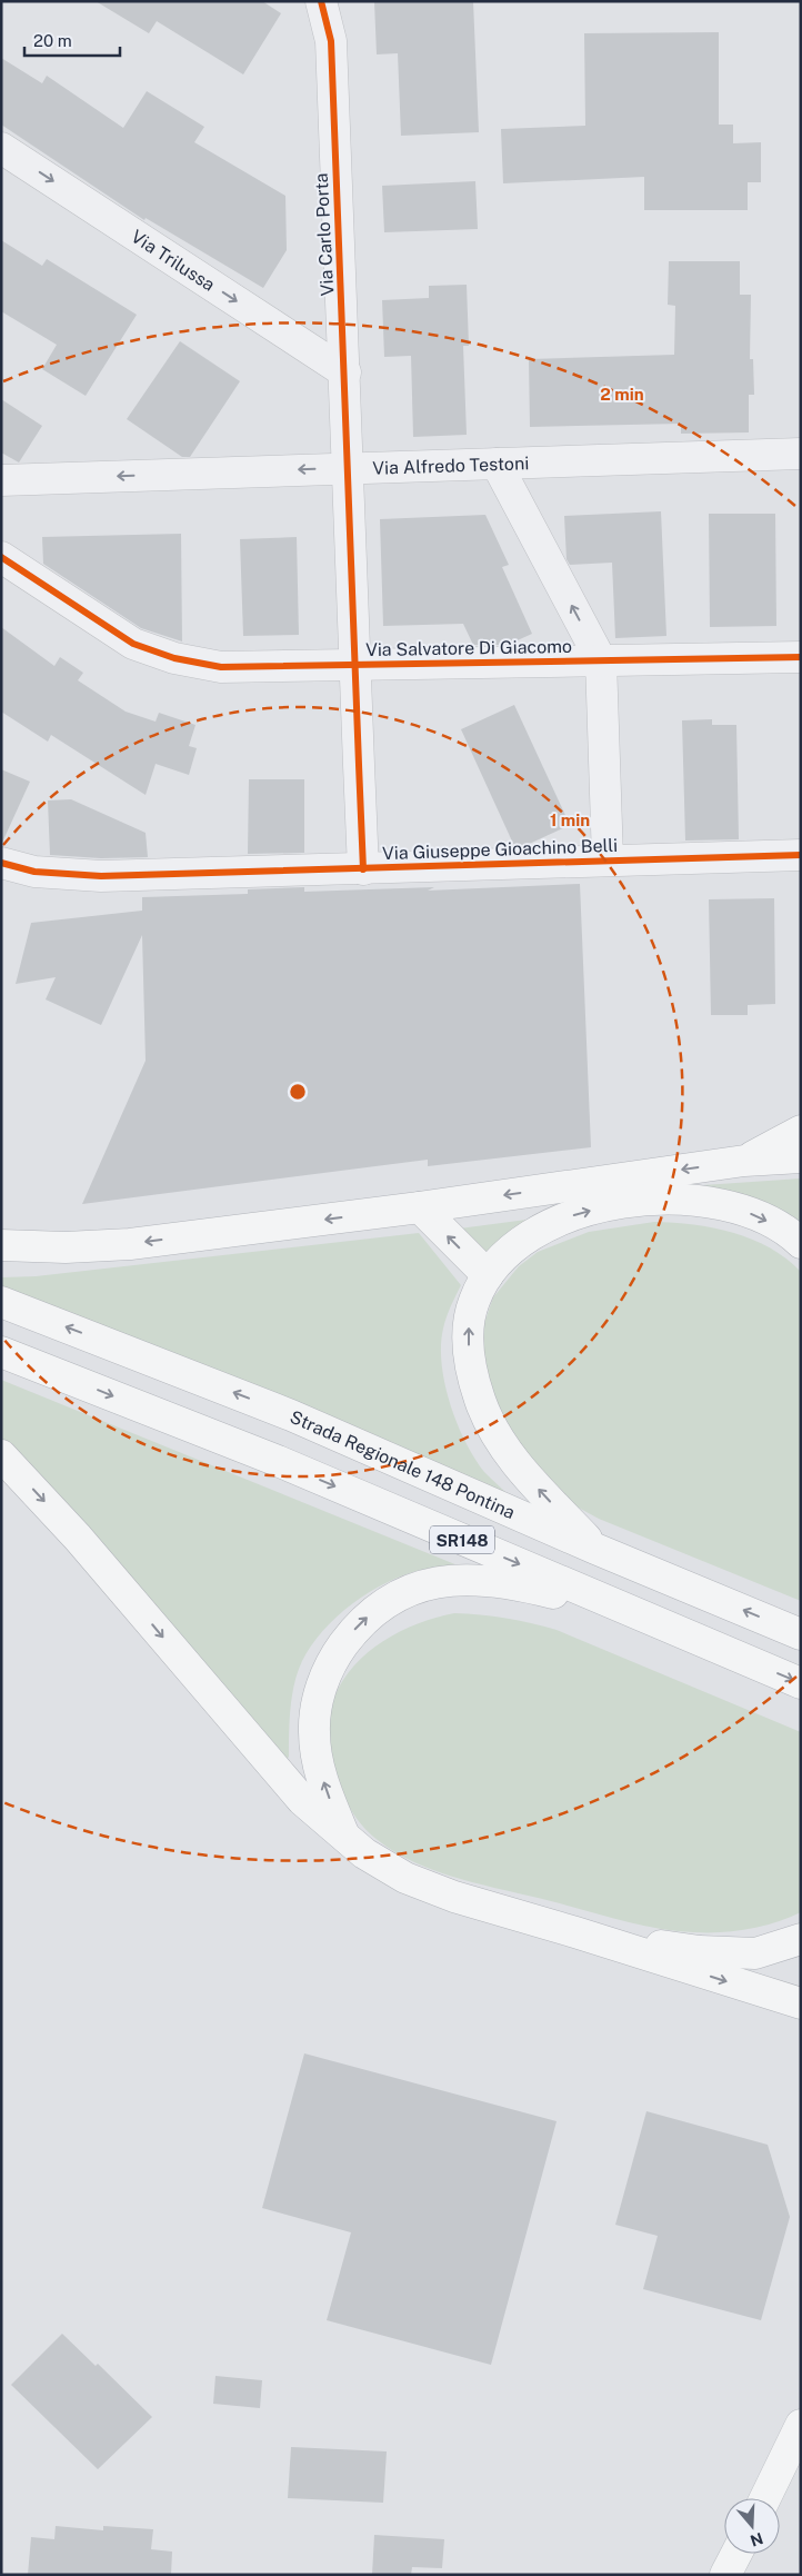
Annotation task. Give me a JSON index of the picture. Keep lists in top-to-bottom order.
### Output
{
  "streets": {
    "main road": ["Strada Regionale 148 Pontina", "SR148"],
    "street": [
      "Via Carlo Porta",
      "Via Trilussa",
      "Via Alfredo Testoni",
      "Via Salvatore Di Giacomo",
      "Via Giuseppe Gioachino Belli"
    ]
  },
  "crossings": [
    ["Via Carlo Porta", "Via Trilussa"],
    ["Via Carlo Porta", "Via Alfredo Testoni"],
    ["Via Carlo Porta", "Via Salvatore Di Giacomo"],
    ["Via Carlo Porta", "Via Giuseppe Gioachino Belli"]
  ],
  "one_way": ["Via Trilussa", "Via Alfredo Testoni"],
  "scale_bar": "20 m",
  "north": "bottom",
  "rings": ["2 min", "1 min"]
}
